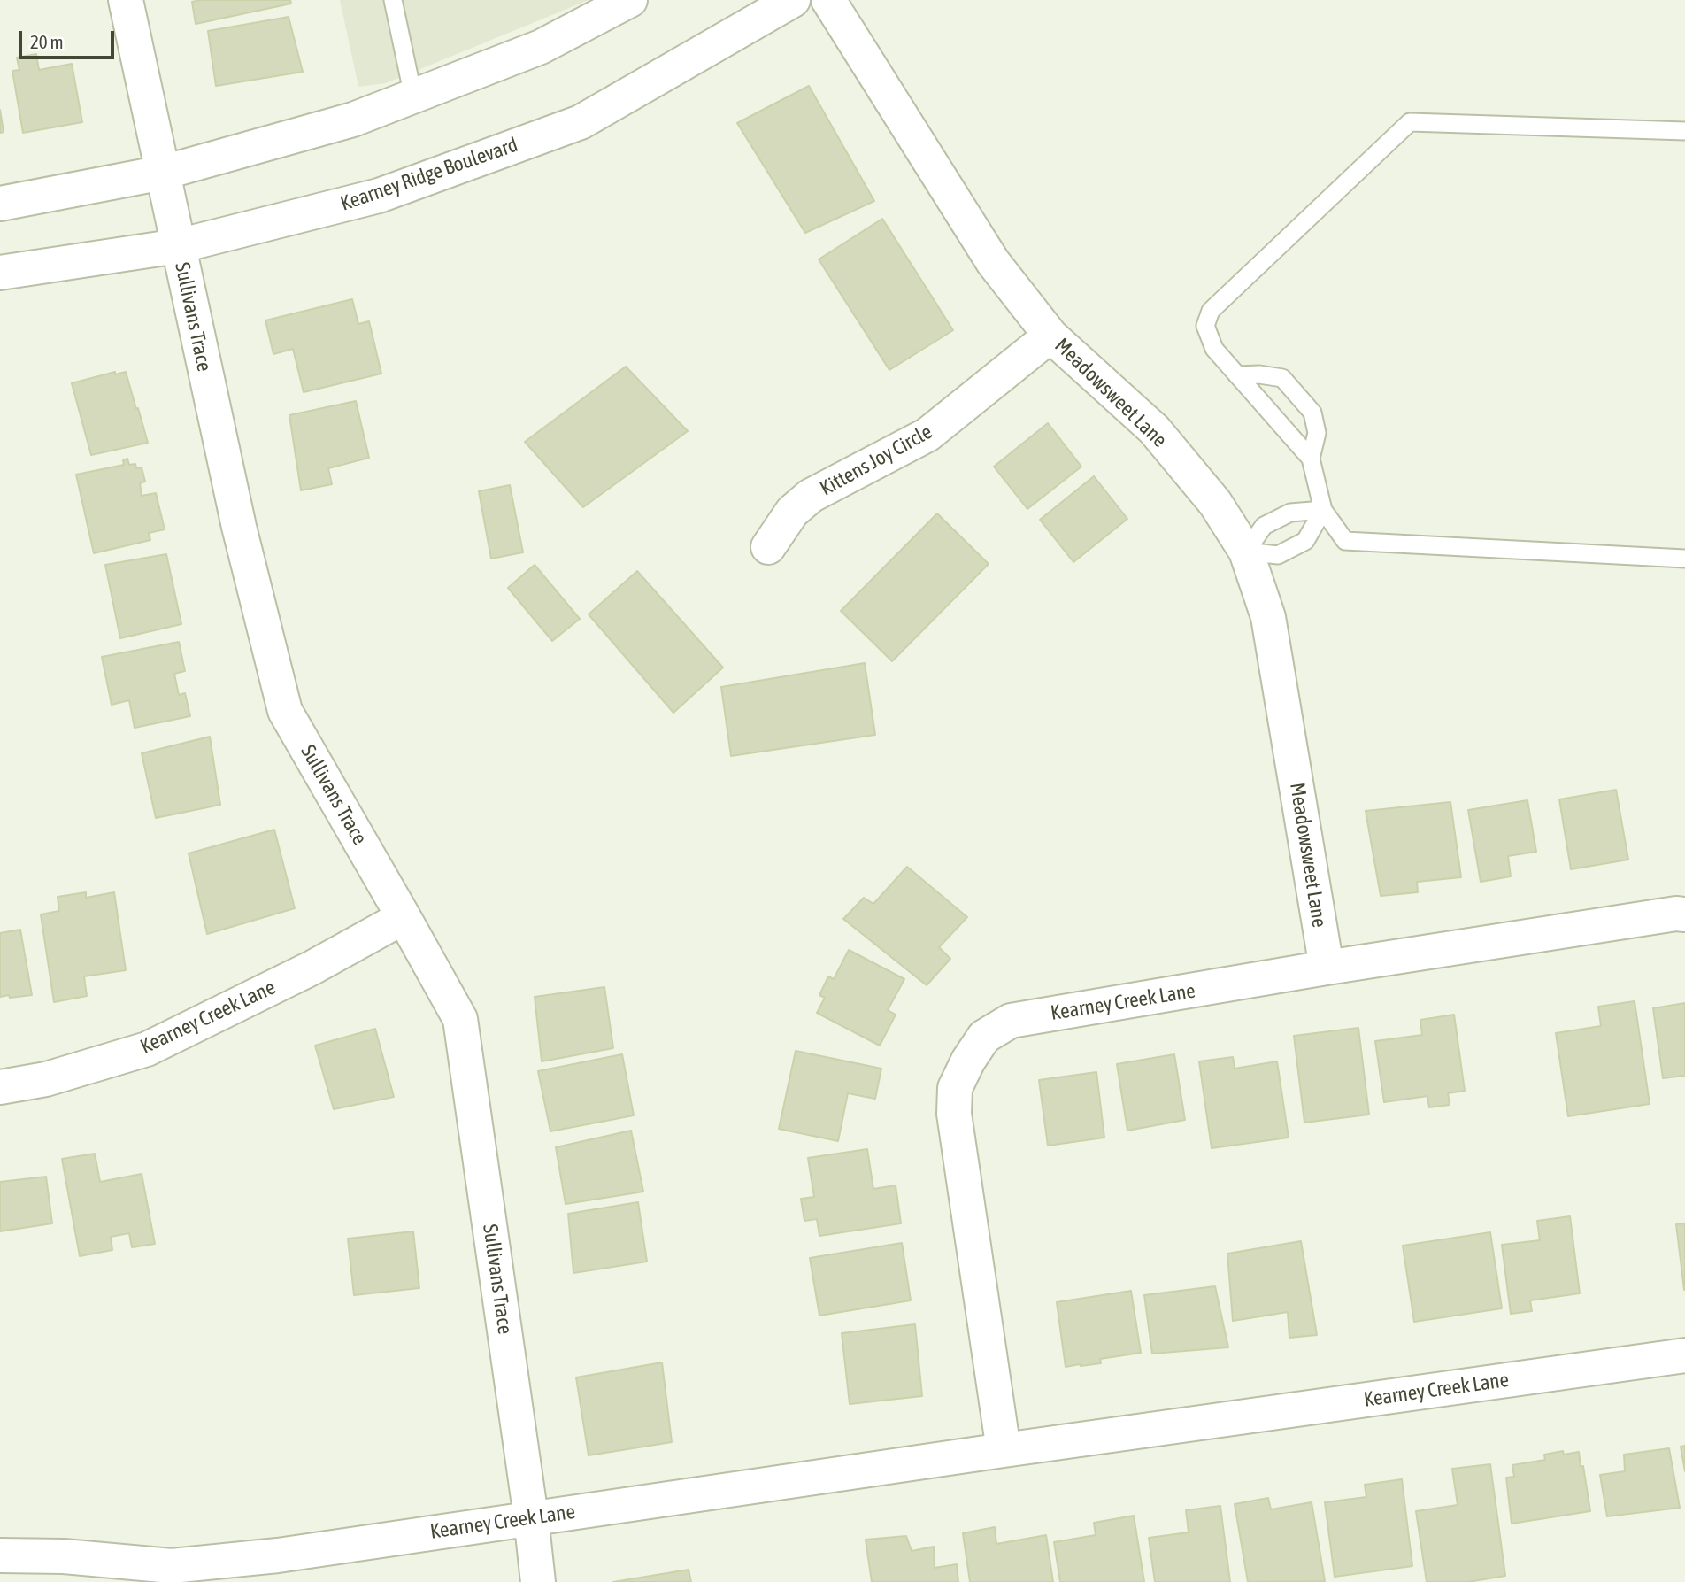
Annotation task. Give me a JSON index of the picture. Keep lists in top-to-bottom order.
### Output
{
  "streets": {
    "street": [
      "Kearney Ridge Boulevard",
      "Sullivans Trace",
      "Meadowsweet Lane",
      "Kittens Joy Circle",
      "Kearney Creek Lane"
    ]
  },
  "crossings": [
    ["Kearney Ridge Boulevard", "Sullivans Trace"],
    ["Sullivans Trace", "Kearney Creek Lane"],
    ["Meadowsweet Lane", "Kittens Joy Circle"],
    ["Meadowsweet Lane", "Kearney Creek Lane"]
  ],
  "scale_bar": "20 m"
}
